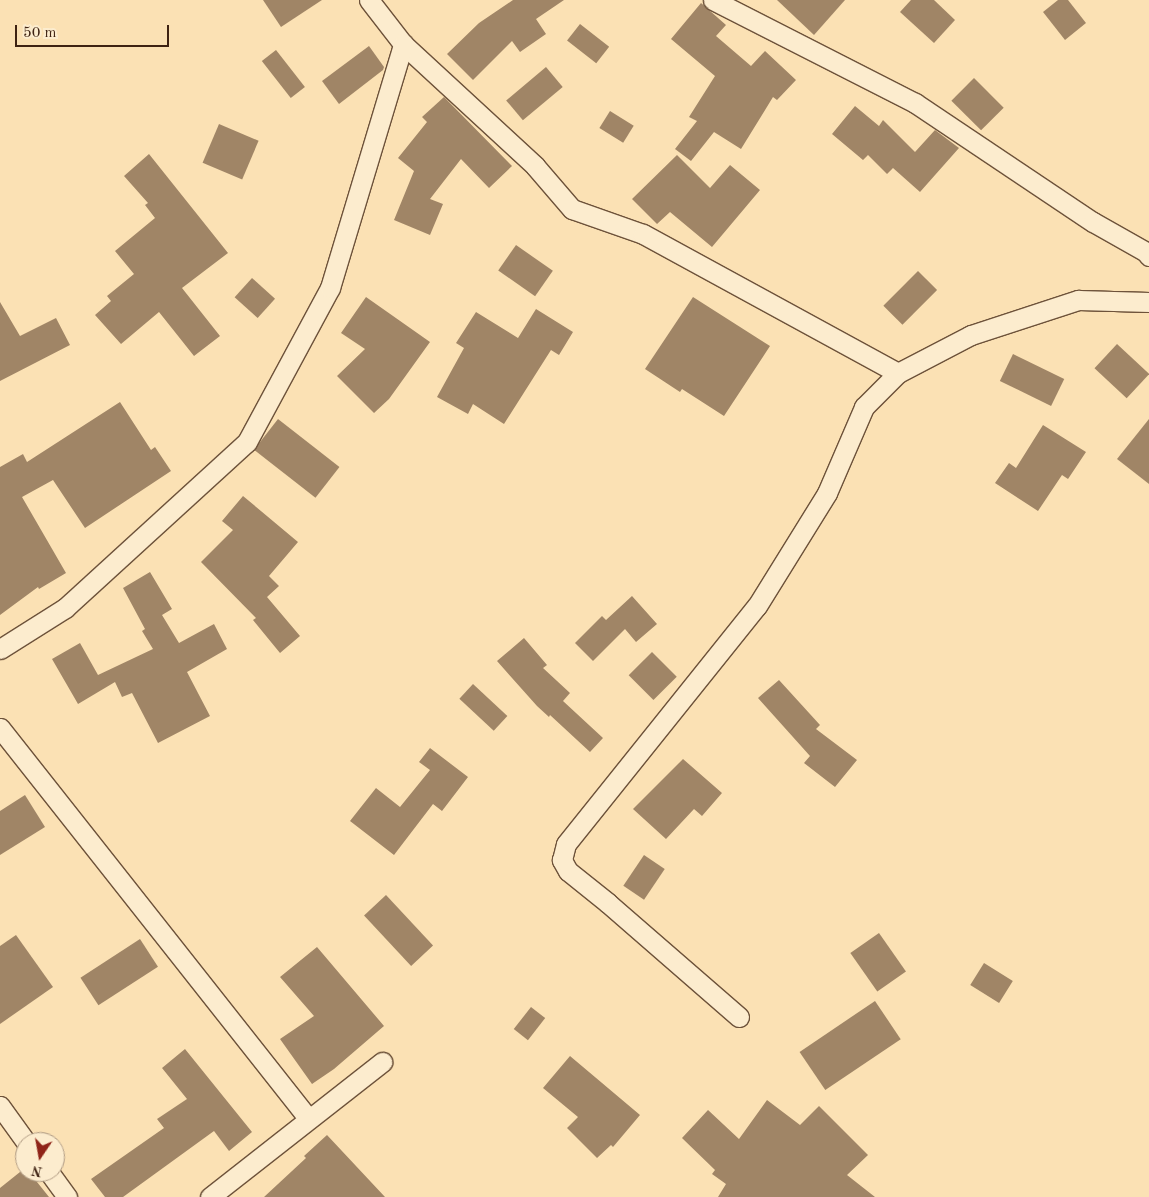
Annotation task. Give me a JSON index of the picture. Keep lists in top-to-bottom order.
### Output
{
  "scale_bar": "50 m",
  "north": "bottom"
}
